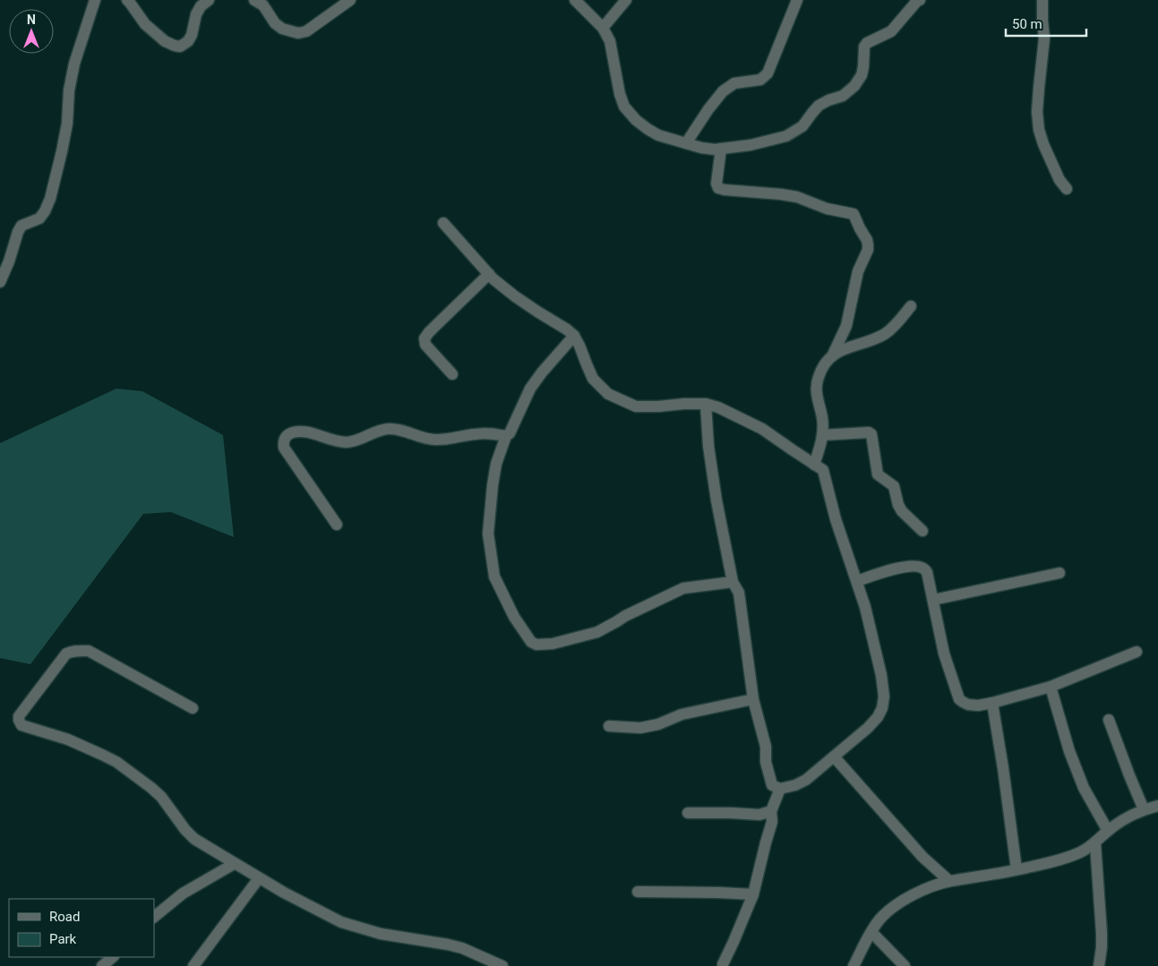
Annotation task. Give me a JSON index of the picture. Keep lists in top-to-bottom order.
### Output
{
  "legend": ["Road", "Park"],
  "scale_bar": "50 m",
  "north": "top"
}
